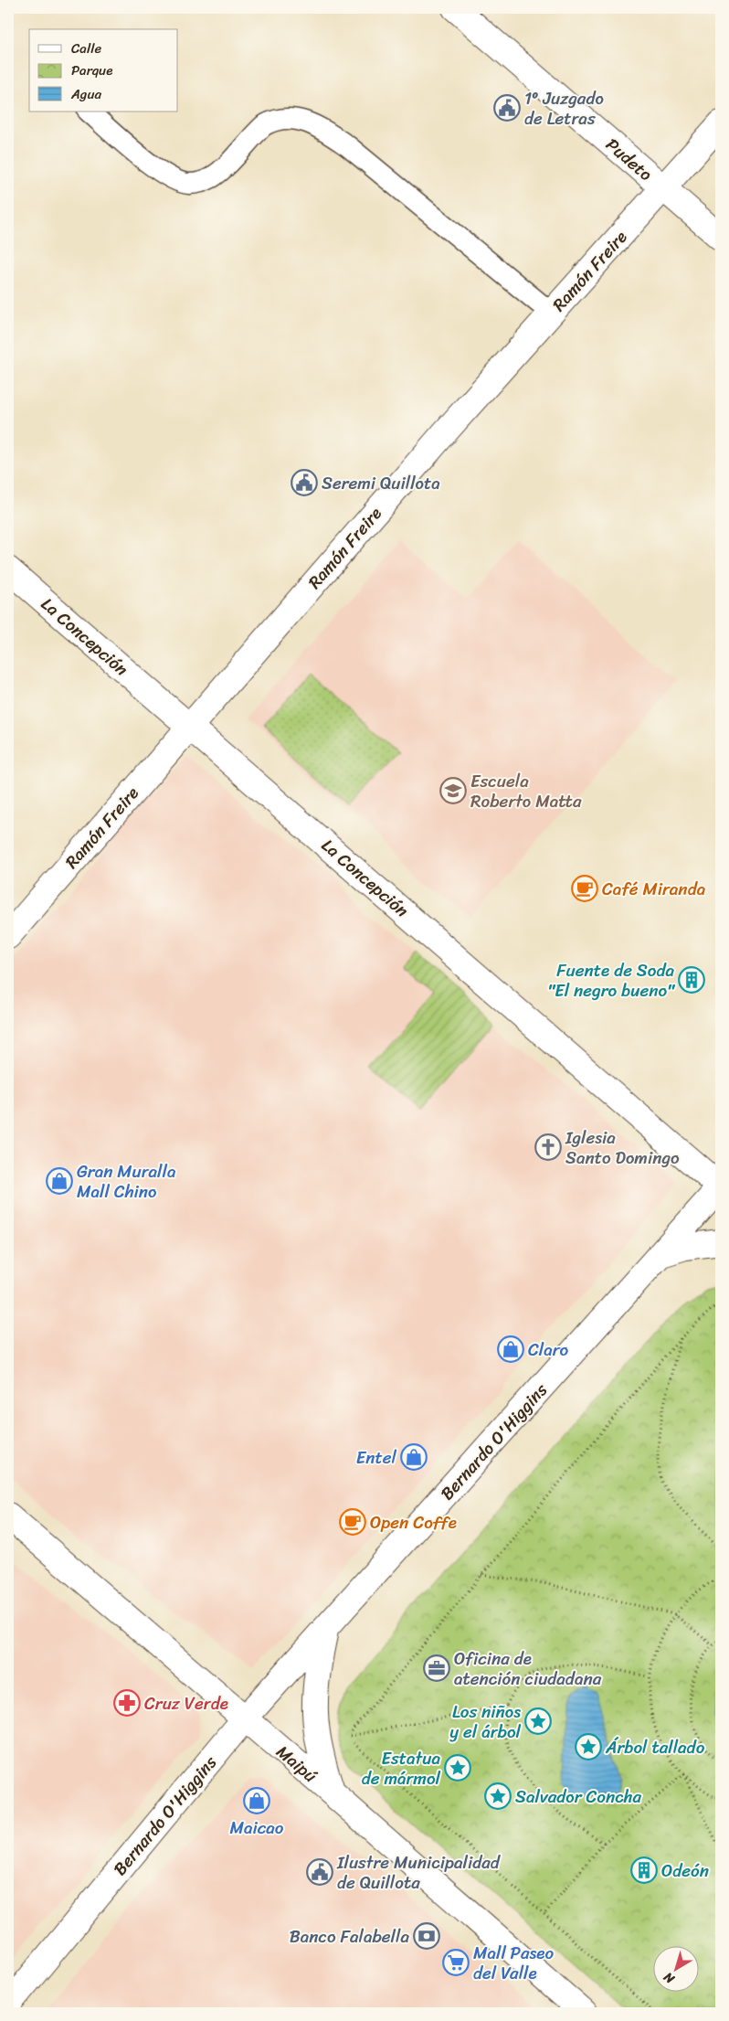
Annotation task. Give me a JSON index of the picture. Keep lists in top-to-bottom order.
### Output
{
  "streets": {
    "main road": [
      "Pudeto",
      "Ramón Freire",
      "La Concepción",
      "Bernardo O'Higgins",
      "Maipú"
    ]
  },
  "crossings": [
    ["Pudeto", "Ramón Freire"],
    ["Ramón Freire", "La Concepción"],
    ["La Concepción", "Bernardo O'Higgins"],
    ["Bernardo O'Higgins", "Maipú"]
  ],
  "places": {
    "public building": ["1º Juzgado de Letras", "Seremi Quillota", "Ilustre Municipalidad de Quillota"],
    "school or university": ["Escuela Roberto Matta"],
    "cafe": ["Café Miranda", "Open Coffe"],
    "building": ["Fuente de Soda \"El negro bueno\"", "Odeón"],
    "church": ["Iglesia Santo Domingo"],
    "shop": [
      "Gran Muralla Mall Chino",
      "Claro",
      "Entel",
      "Maicao"
    ],
    "office": ["Oficina de atención ciudadana"],
    "pharmacy": ["Cruz Verde"],
    "place": [
      "Los niños y el árbol",
      "Árbol tallado",
      "Estatua de mármol",
      "Salvador Concha"
    ],
    "bank": ["Banco Falabella"],
    "supermarket": ["Mall Paseo del Valle"]
  },
  "legend": ["Calle", "Parque", "Agua"],
  "north": "bottom left"
}
